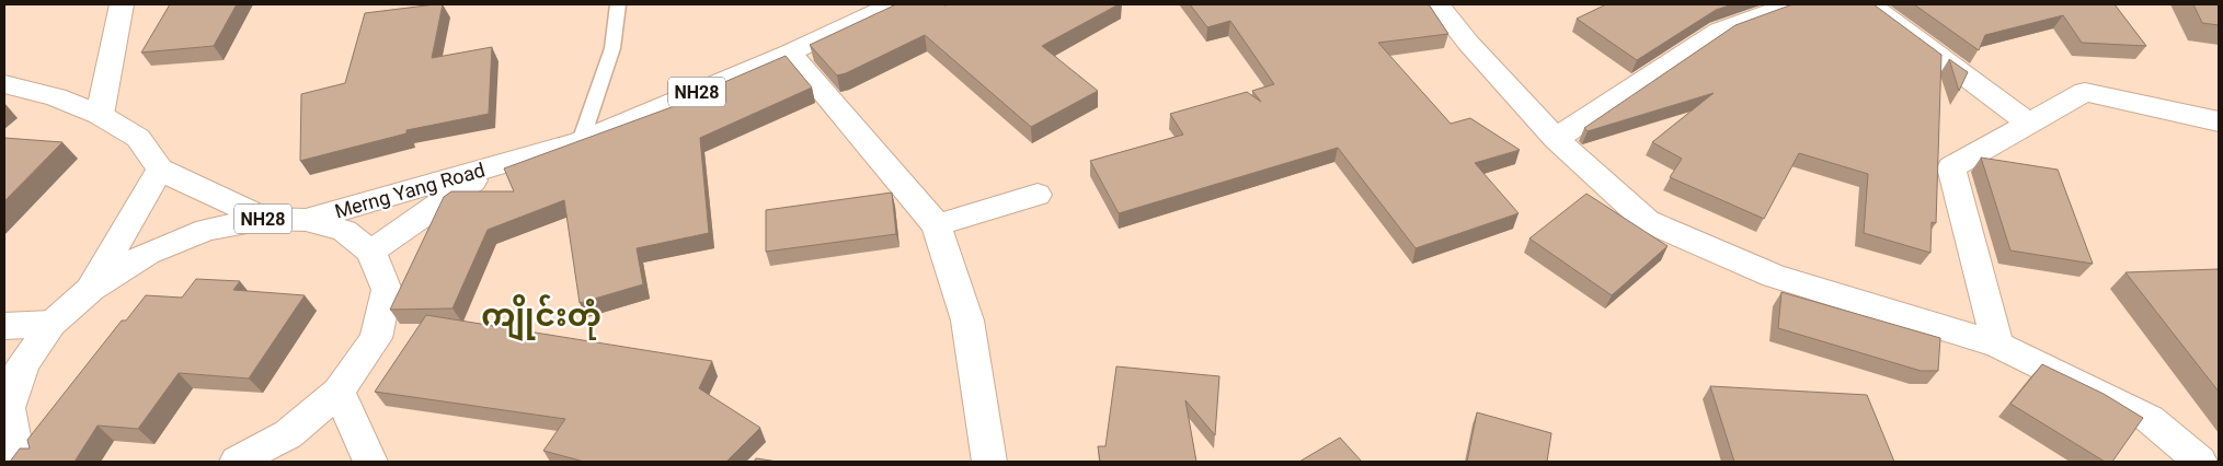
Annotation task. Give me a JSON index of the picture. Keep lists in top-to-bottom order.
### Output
{
  "streets": {
    "main road": ["NH28", "Merng Yang Road"]
  },
  "crossings": [
    ["NH28", "Merng Yang Road"]
  ],
  "districts": ["ကျိုင်းတုံ"]
}
